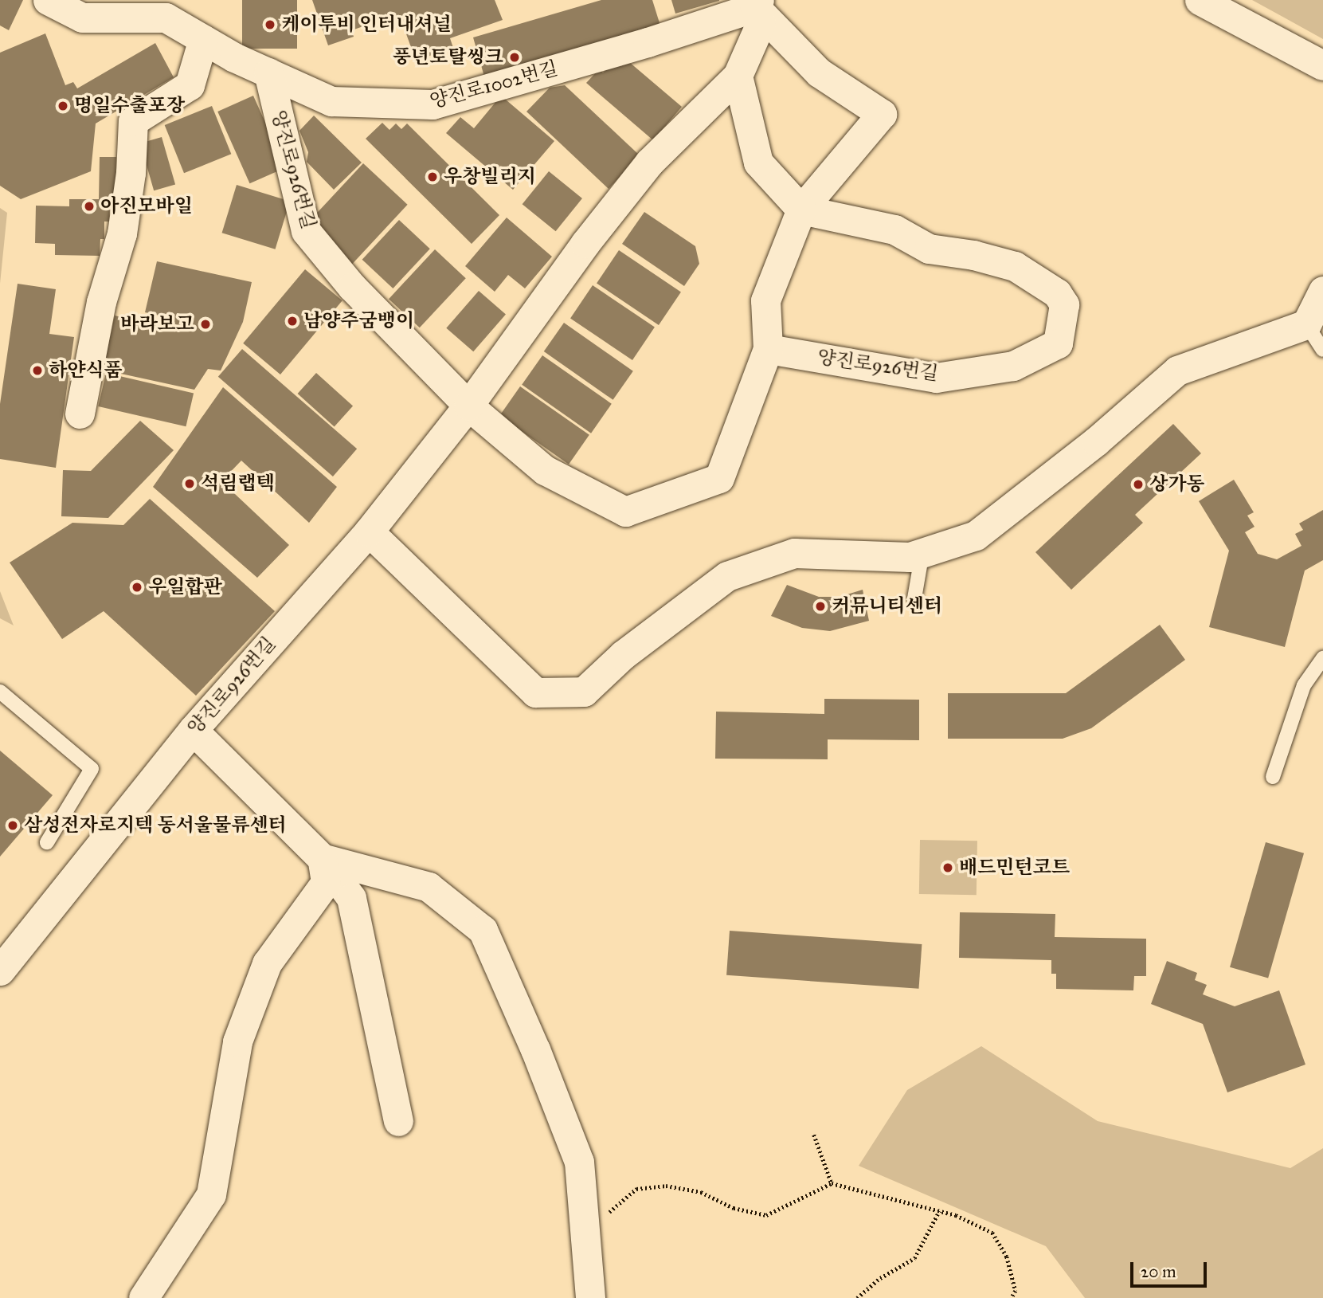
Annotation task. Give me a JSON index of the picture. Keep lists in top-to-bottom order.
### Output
{
  "streets": {
    "street": ["양진로1002번길", "양진로926번길"]
  },
  "crossings": [
    ["양진로1002번길", "양진로926번길"]
  ],
  "places": [
    "케이투비 인터내셔널",
    "풍년토탈씽크",
    "명일수출포장",
    "우창빌리지",
    "아진모바일",
    "남양주굼뱅이",
    "바라보고",
    "하얀식품",
    "석림랩텍",
    "상가동",
    "우일합판",
    "커뮤니티센터",
    "삼성전자로지텍 동서울물류센터",
    "배드민턴코트"
  ],
  "scale_bar": "20 m"
}
